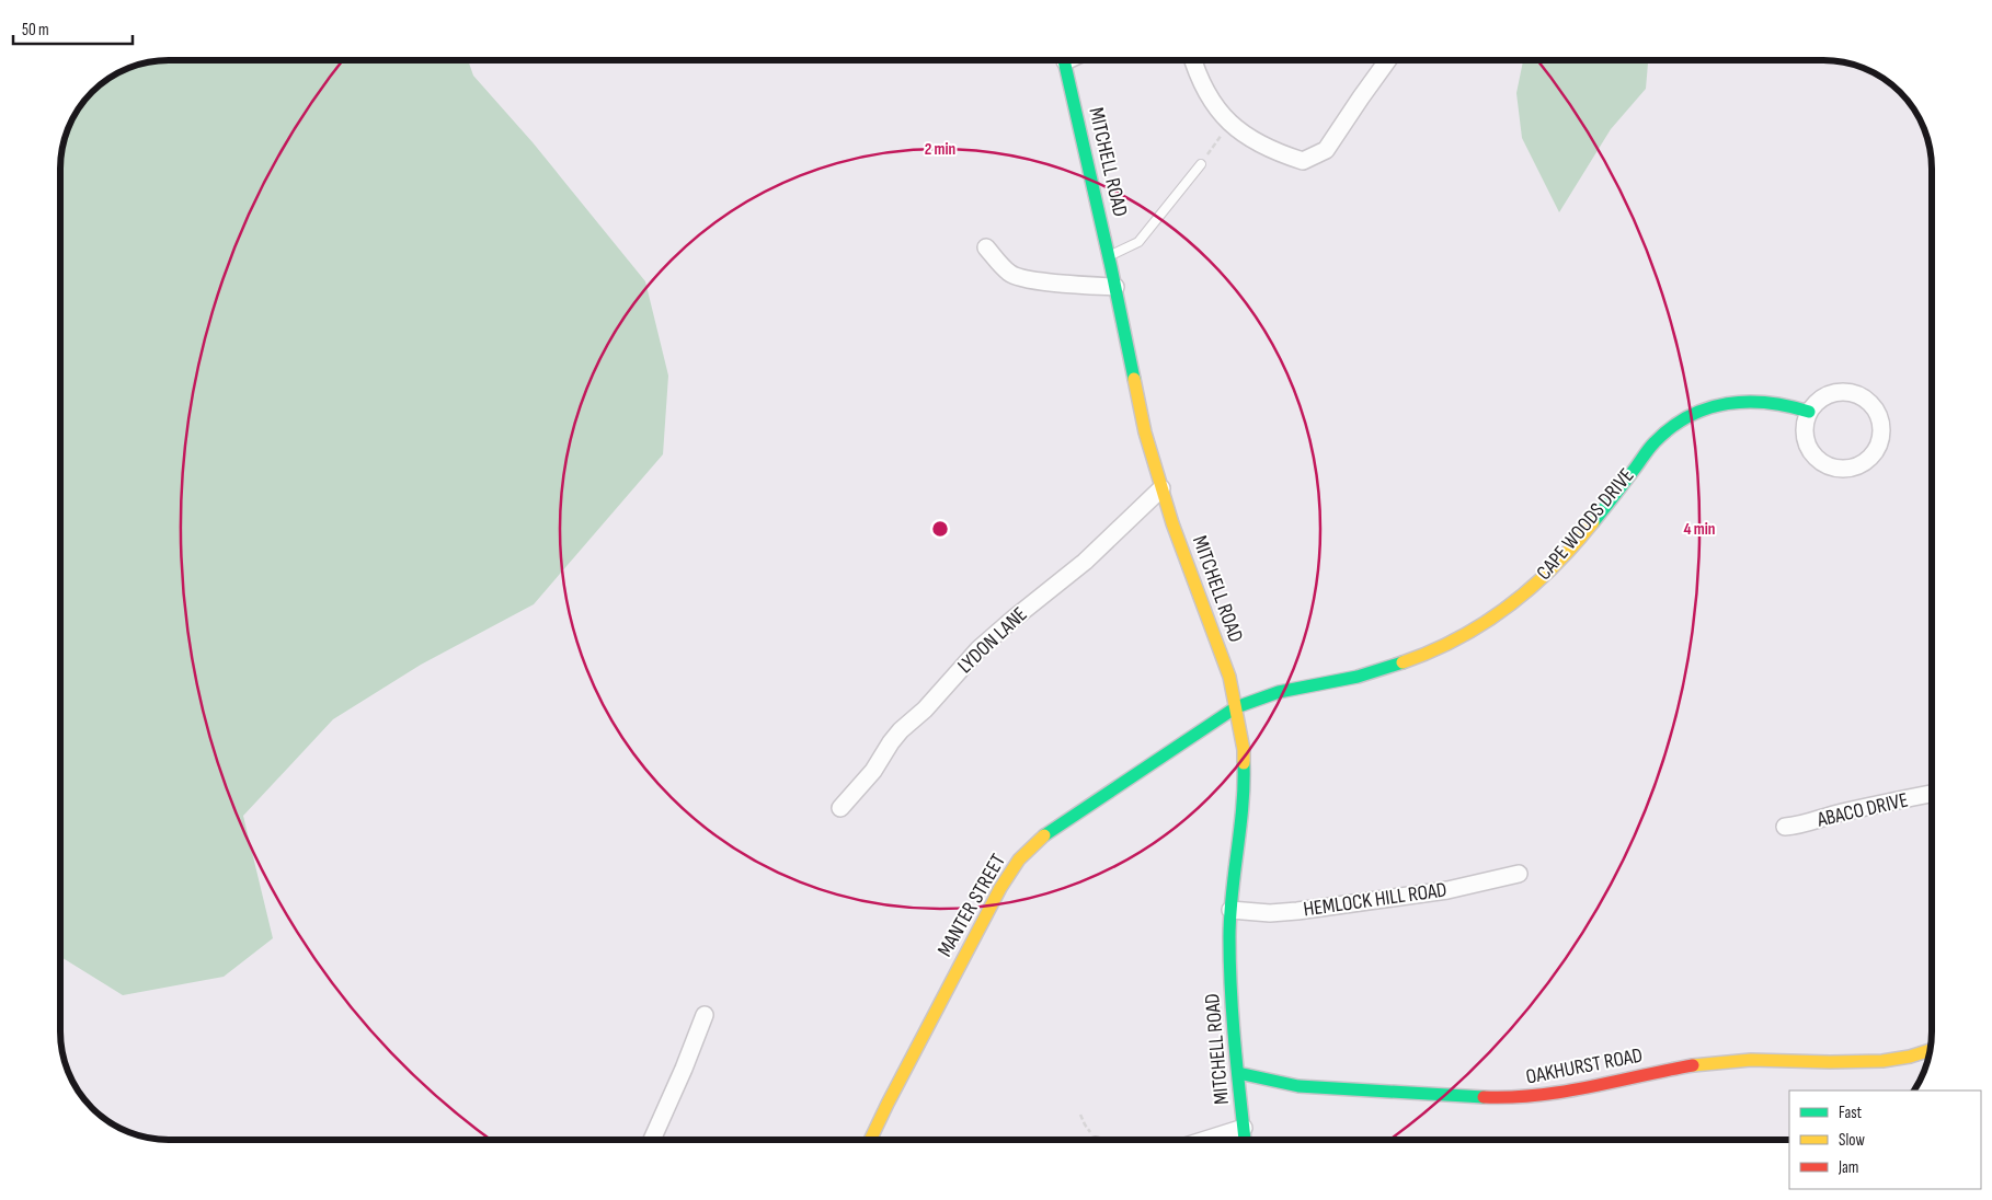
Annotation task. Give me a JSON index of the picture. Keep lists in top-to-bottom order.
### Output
{
  "streets": {
    "street": [
      "MITCHELL ROAD",
      "CAPE WOODS DRIVE",
      "LYDON LANE",
      "ABACO DRIVE",
      "HEMLOCK HILL ROAD",
      "MANTER STREET",
      "OAKHURST ROAD"
    ]
  },
  "crossings": [
    ["MITCHELL ROAD", "CAPE WOODS DRIVE"],
    ["MITCHELL ROAD", "LYDON LANE"],
    ["MITCHELL ROAD", "HEMLOCK HILL ROAD"],
    ["MITCHELL ROAD", "MANTER STREET"],
    ["MITCHELL ROAD", "OAKHURST ROAD"],
    ["CAPE WOODS DRIVE", "MANTER STREET"]
  ],
  "legend": ["Fast", "Slow", "Jam"],
  "scale_bar": "50 m",
  "rings": ["2 min", "4 min"]
}
